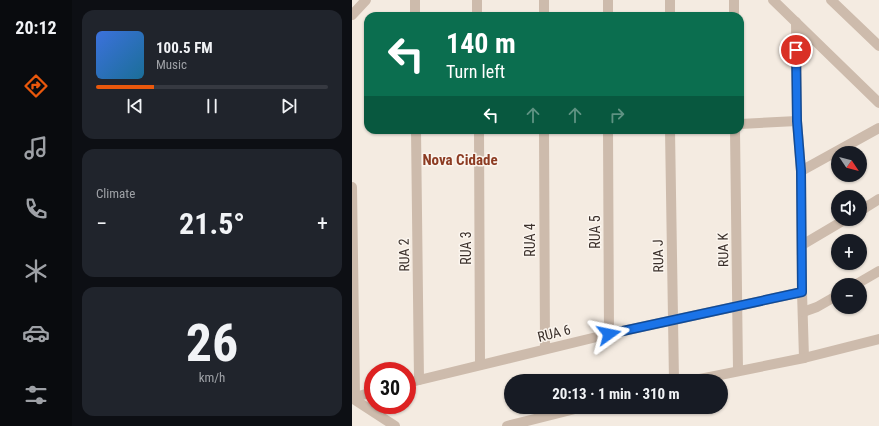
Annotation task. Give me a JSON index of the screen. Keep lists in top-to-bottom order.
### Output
{
  "streets": {
    "street": [
      "RUA 5",
      "RUA 4",
      "RUA 3",
      "RUA K",
      "RUA 2",
      "RUA J",
      "RUA 6"
    ]
  },
  "crossings": [
    ["RUA 5", "RUA 6"],
    ["RUA 4", "RUA 6"],
    ["RUA 3", "RUA 6"],
    ["RUA K", "RUA 6"],
    ["RUA 2", "RUA 6"],
    ["RUA J", "RUA 6"]
  ],
  "districts": ["Nova Cidade"],
  "north": "bottom right",
  "page": {
    "tabs": "20:12",
    "turn": ["140 m", "Turn left"],
    "song": ["100.5 FM", "Music"],
    "map_buttons": ["+", "−"],
    "tile": [
      "Climate",
      ["26", "km/h"]
    ],
    "heat": ["−", "21.5°", "+"],
    "limit": "30",
    "trip": "20:13 · 1 min · 310 m"
  }
}
